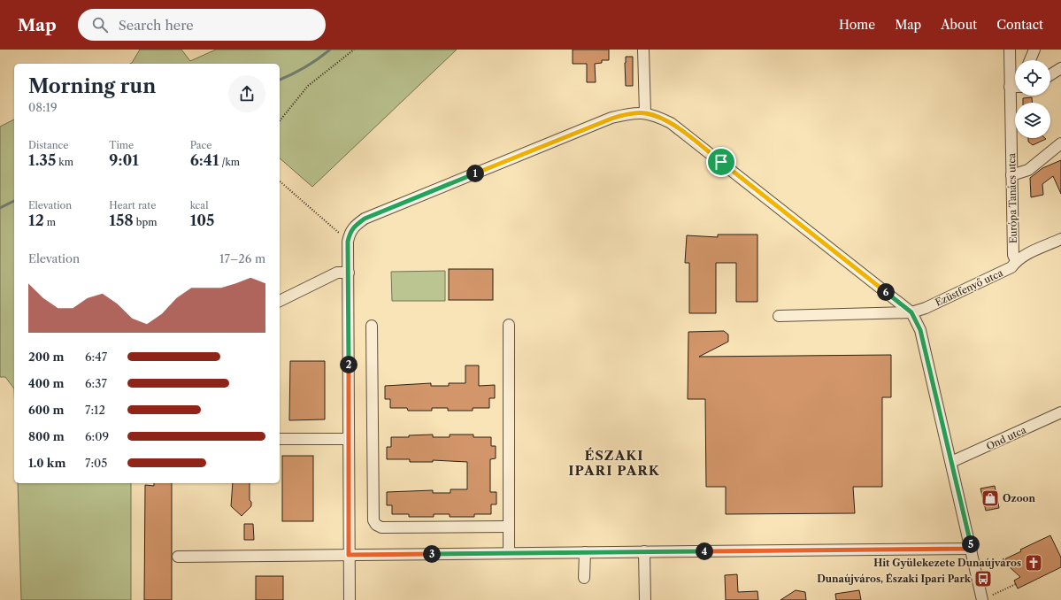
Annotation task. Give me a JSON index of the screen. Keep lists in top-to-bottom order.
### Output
{
  "streets": {
    "street": ["Európa Tanács utca", "Ezüstfenyő utca", "Ond utca"]
  },
  "crossings": [
    ["Európa Tanács utca", "Ezüstfenyő utca"]
  ],
  "districts": ["ÉSZAKI IPARI PARK"],
  "places": {
    "shop": ["Ozoon"],
    "church": ["Hit Gyülekezete Dunaújváros"],
    "bus stop": ["Dunaújváros, Északi Ipari Park"]
  },
  "page": {
    "header": "Map",
    "search": "Search here",
    "nav": [
      "Home",
      "Map",
      "About",
      "Contact"
    ],
    "heading": ["Morning run", "08:19"],
    "stats": [
      ["Distance", "1.35 km"],
      ["Time", "9:01"],
      ["Pace", "6:41 /km"],
      ["Elevation", "12 m"],
      ["Heart rate", "158 bpm"],
      ["kcal", "105"]
    ],
    "pins": [
      "1",
      "6",
      "2",
      "5",
      "4",
      "3"
    ],
    "chart": ["Elevation", "17–26 m"],
    "list": [
      {
        "name": "200 m",
        "note": "6:47"
      },
      {
        "name": "400 m",
        "note": "6:37"
      },
      {
        "name": "600 m",
        "note": "7:12"
      },
      {
        "name": "800 m",
        "note": "6:09"
      },
      {
        "name": "1.0 km",
        "note": "7:05"
      }
    ]
  }
}
